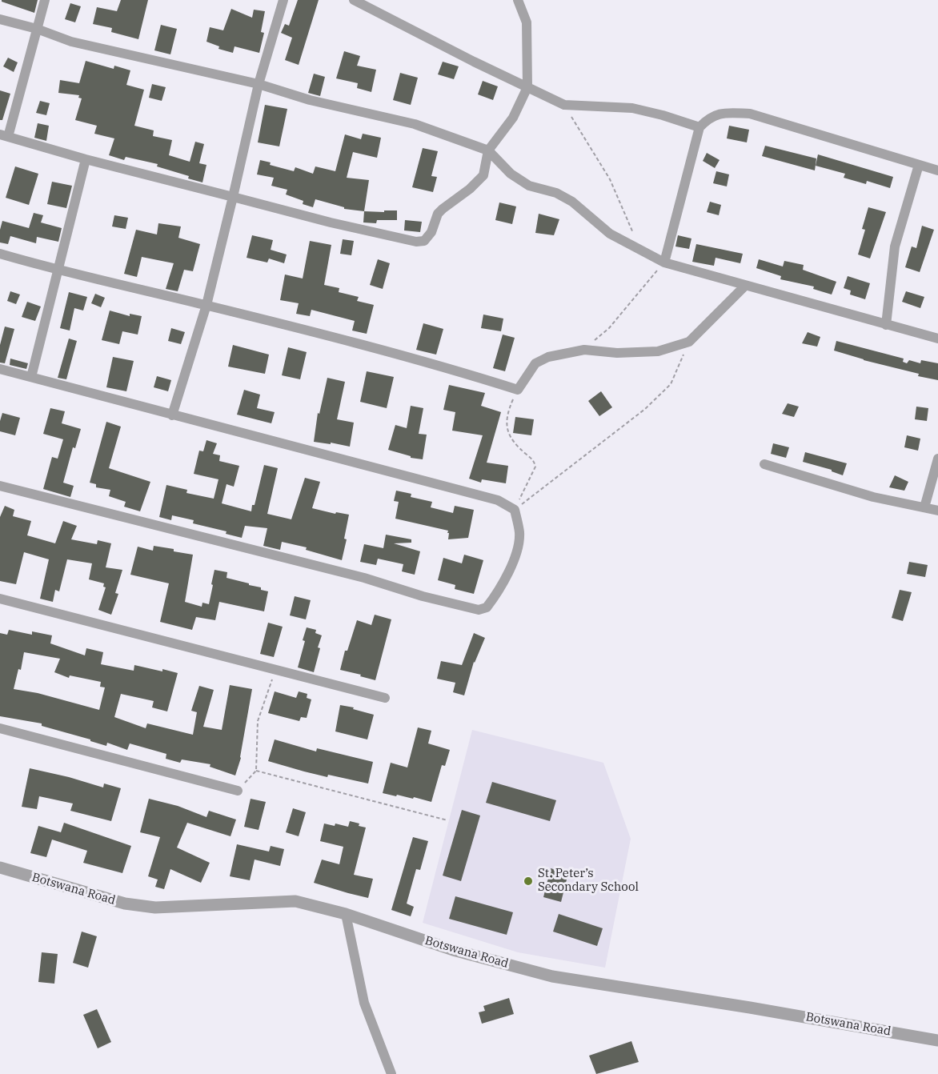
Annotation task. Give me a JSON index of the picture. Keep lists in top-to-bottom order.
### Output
{
  "streets": {
    "street": ["Botswana Road"]
  },
  "places": ["St. Peter’s Secondary School"]
}
